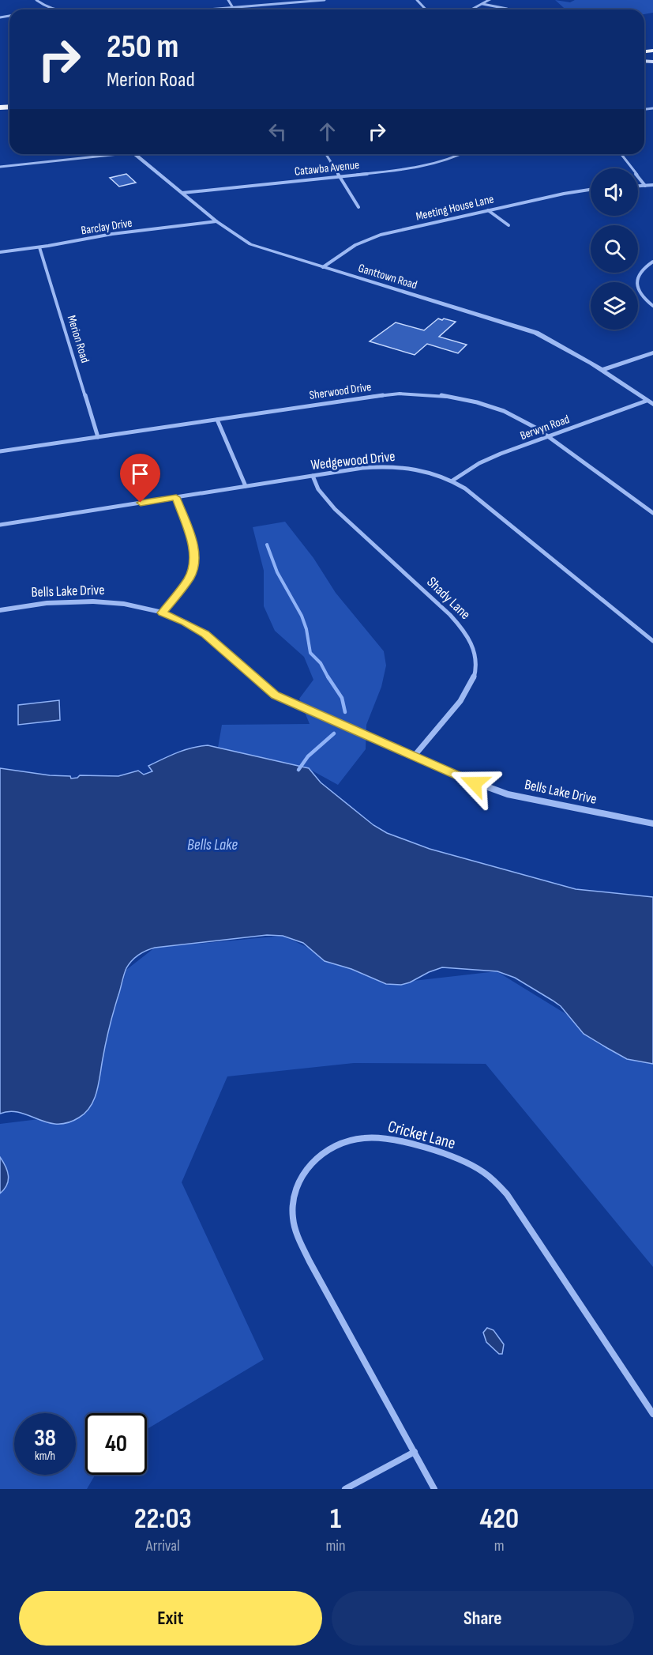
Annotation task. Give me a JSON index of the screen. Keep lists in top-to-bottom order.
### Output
{
  "streets": {
    "street": [
      "Catawba Avenue",
      "Meeting House Lane",
      "Barclay Drive",
      "Ganttown Road",
      "Merion Road",
      "Sherwood Drive",
      "Berwyn Road",
      "Wedgewood Drive",
      "Bells Lake Drive",
      "Shady Lane",
      "Cricket Lane"
    ]
  },
  "crossings": [
    ["Catawba Avenue", "Ganttown Road"],
    ["Meeting House Lane", "Ganttown Road"],
    ["Barclay Drive", "Ganttown Road"],
    ["Barclay Drive", "Merion Road"],
    ["Ganttown Road", "Berwyn Road"],
    ["Merion Road", "Sherwood Drive"],
    ["Sherwood Drive", "Berwyn Road"],
    ["Berwyn Road", "Wedgewood Drive"],
    ["Wedgewood Drive", "Shady Lane"],
    ["Bells Lake Drive", "Shady Lane"]
  ],
  "water": ["Bells Lake"],
  "page": {
    "turn": ["250 m", "Merion Road"],
    "speed": "38 km/h",
    "limit": "40",
    "eta": [
      "22:03",
      "Arrival",
      "1",
      "min",
      "420",
      "m"
    ],
    "buttons": ["Exit", "Share"]
  }
}
